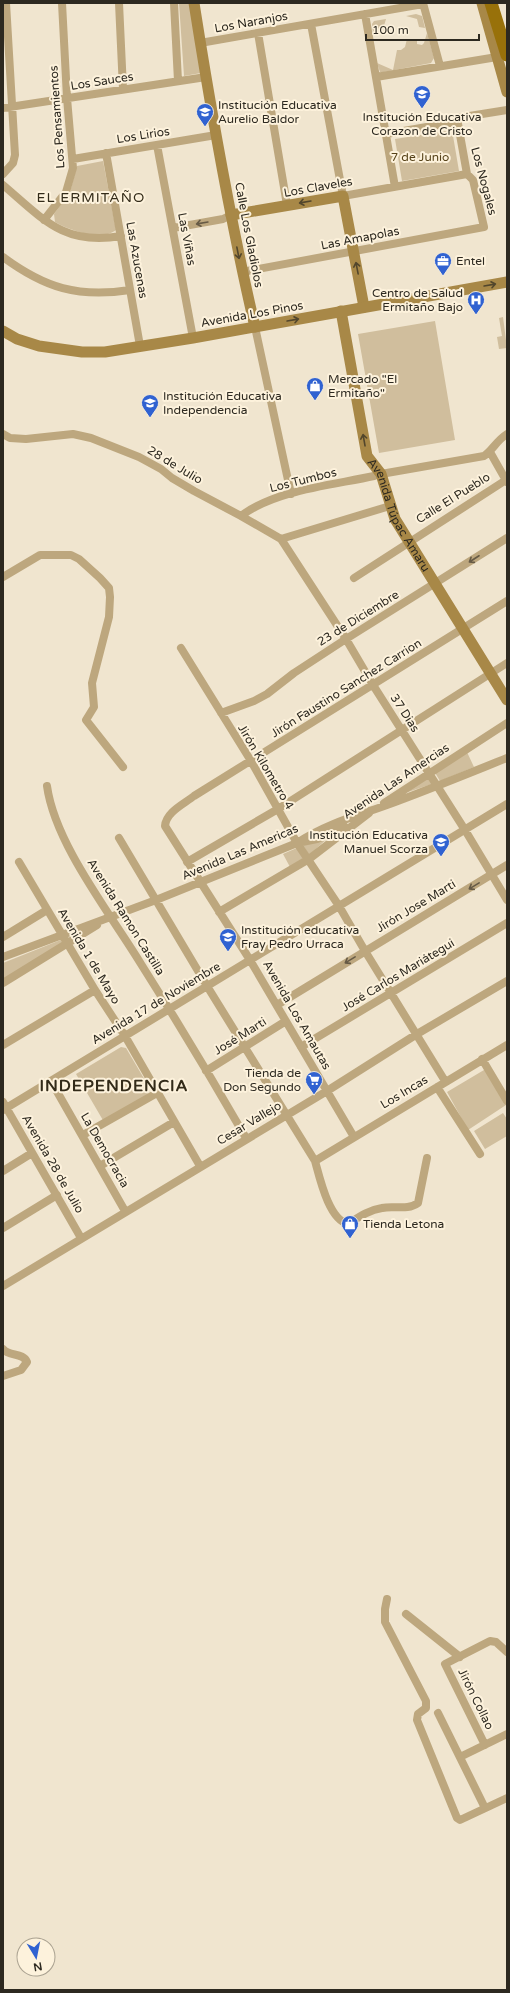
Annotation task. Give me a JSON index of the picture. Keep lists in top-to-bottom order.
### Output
{
  "streets": {
    "street": [
      "Los Naranjos",
      "Los Sauces",
      "Los Pensamientos",
      "Los Lirios",
      "Los Nogales",
      "Los Claveles",
      "Calle Los Gladiolos",
      "Las Amapolas",
      "Las Viñas",
      "Las Azucenas",
      "Avenida Los Pinos",
      "28 de Julio",
      "Los Tumbos",
      "Calle El Pueblo",
      "Avenida Túpac Amaru",
      "23 de Diciembre",
      "Jirón Faustino Sanchez Carrion",
      "37 Dias",
      "Jirón Kilometro 4",
      "Avenida Las Amercias",
      "Avenida Las Americas",
      "Jirón Jose Marti",
      "Avenida Ramon Castilla",
      "Avenida 1 de Mayo",
      "José Carlos Mariátegui",
      "Avenida 17 de Noviembre",
      "Avenida Los Amautas",
      "José Marti",
      "Los Incas",
      "Cesar Vallejo",
      "La Democracia",
      "Avenida 28 de Julio",
      "Jirón Collao"
    ]
  },
  "crossings": [
    ["Los Naranjos", "Calle Los Gladiolos"],
    ["Los Sauces", "Los Pensamientos"],
    ["Los Sauces", "Calle Los Gladiolos"],
    ["Los Pensamientos", "Los Lirios"],
    ["Los Lirios", "Calle Los Gladiolos"],
    ["Los Lirios", "Las Viñas"],
    ["Los Lirios", "Las Azucenas"],
    ["Los Nogales", "Los Claveles"],
    ["Los Nogales", "Las Amapolas"],
    ["Los Claveles", "Calle Los Gladiolos"],
    ["Los Claveles", "Las Viñas"],
    ["Calle Los Gladiolos", "Las Amapolas"],
    ["Calle Los Gladiolos", "Avenida Los Pinos"],
    ["Calle Los Gladiolos", "Los Tumbos"],
    ["Las Viñas", "Avenida Los Pinos"],
    ["Las Azucenas", "Avenida Los Pinos"],
    ["Avenida Los Pinos", "Avenida Túpac Amaru"],
    ["28 de Julio", "Los Tumbos"],
    ["28 de Julio", "37 Dias"],
    ["Los Tumbos", "Avenida Túpac Amaru"],
    ["Calle El Pueblo", "Avenida Túpac Amaru"],
    ["Avenida Túpac Amaru", "23 de Diciembre"],
    ["Avenida Túpac Amaru", "Jirón Faustino Sanchez Carrion"],
    ["23 de Diciembre", "37 Dias"],
    ["23 de Diciembre", "Jirón Kilometro 4"],
    ["Jirón Faustino Sanchez Carrion", "37 Dias"],
    ["Jirón Faustino Sanchez Carrion", "Jirón Kilometro 4"],
    ["Jirón Faustino Sanchez Carrion", "Avenida Los Amautas"],
    ["37 Dias", "Avenida Las Amercias"],
    ["37 Dias", "Avenida Las Americas"],
    ["37 Dias", "Jirón Jose Marti"],
    ["37 Dias", "Avenida 17 de Noviembre"],
    ["Jirón Kilometro 4", "Avenida Las Amercias"],
    ["Jirón Kilometro 4", "Avenida Las Americas"],
    ["Jirón Kilometro 4", "Jirón Jose Marti"],
    ["Jirón Kilometro 4", "José Carlos Mariátegui"],
    ["Jirón Kilometro 4", "Avenida 17 de Noviembre"],
    ["Jirón Kilometro 4", "Los Incas"],
    ["Jirón Kilometro 4", "Cesar Vallejo"],
    ["Avenida Las Amercias", "Avenida Las Americas"],
    ["Avenida Las Amercias", "Avenida Los Amautas"],
    ["Avenida Las Americas", "Avenida Ramon Castilla"],
    ["Avenida Las Americas", "Avenida 1 de Mayo"],
    ["Avenida Las Americas", "Avenida Los Amautas"],
    ["Jirón Jose Marti", "Avenida Los Amautas"],
    ["Avenida Ramon Castilla", "Avenida 17 de Noviembre"],
    ["Avenida Ramon Castilla", "José Marti"],
    ["Avenida Ramon Castilla", "Cesar Vallejo"],
    ["Avenida 1 de Mayo", "Avenida 17 de Noviembre"],
    ["Avenida 1 de Mayo", "Cesar Vallejo"],
    ["José Carlos Mariátegui", "Avenida Los Amautas"],
    ["Avenida 17 de Noviembre", "Avenida Los Amautas"],
    ["Avenida 17 de Noviembre", "La Democracia"],
    ["Avenida 17 de Noviembre", "Avenida 28 de Julio"],
    ["Avenida Los Amautas", "José Marti"],
    ["Avenida Los Amautas", "Los Incas"],
    ["Avenida Los Amautas", "Cesar Vallejo"],
    ["Cesar Vallejo", "La Democracia"],
    ["Cesar Vallejo", "Avenida 28 de Julio"]
  ],
  "one_way": [
    "Los Claveles",
    "Avenida Los Pinos",
    "Avenida Túpac Amaru",
    "Jirón Jose Marti"
  ],
  "districts": ["EL ERMITAÑO", "INDEPENDENCIA"],
  "parks": ["7 de Junio"],
  "places": {
    "school or university": [
      "Institución Educativa Corazon de Cristo",
      "Institución Educativa Aurelio Baldor",
      "Institución Educativa Independencia",
      "Institución Educativa Manuel Scorza",
      "Institución educativa Fray Pedro Urraca"
    ],
    "office": ["Entel"],
    "hospital": ["Centro de Salud Ermitaño Bajo"],
    "shop": ["Mercado \"El Ermitaño\"", "Tienda Letona"],
    "supermarket": ["Tienda de Don Segundo"]
  },
  "scale_bar": "100 m",
  "north": "bottom"
}
